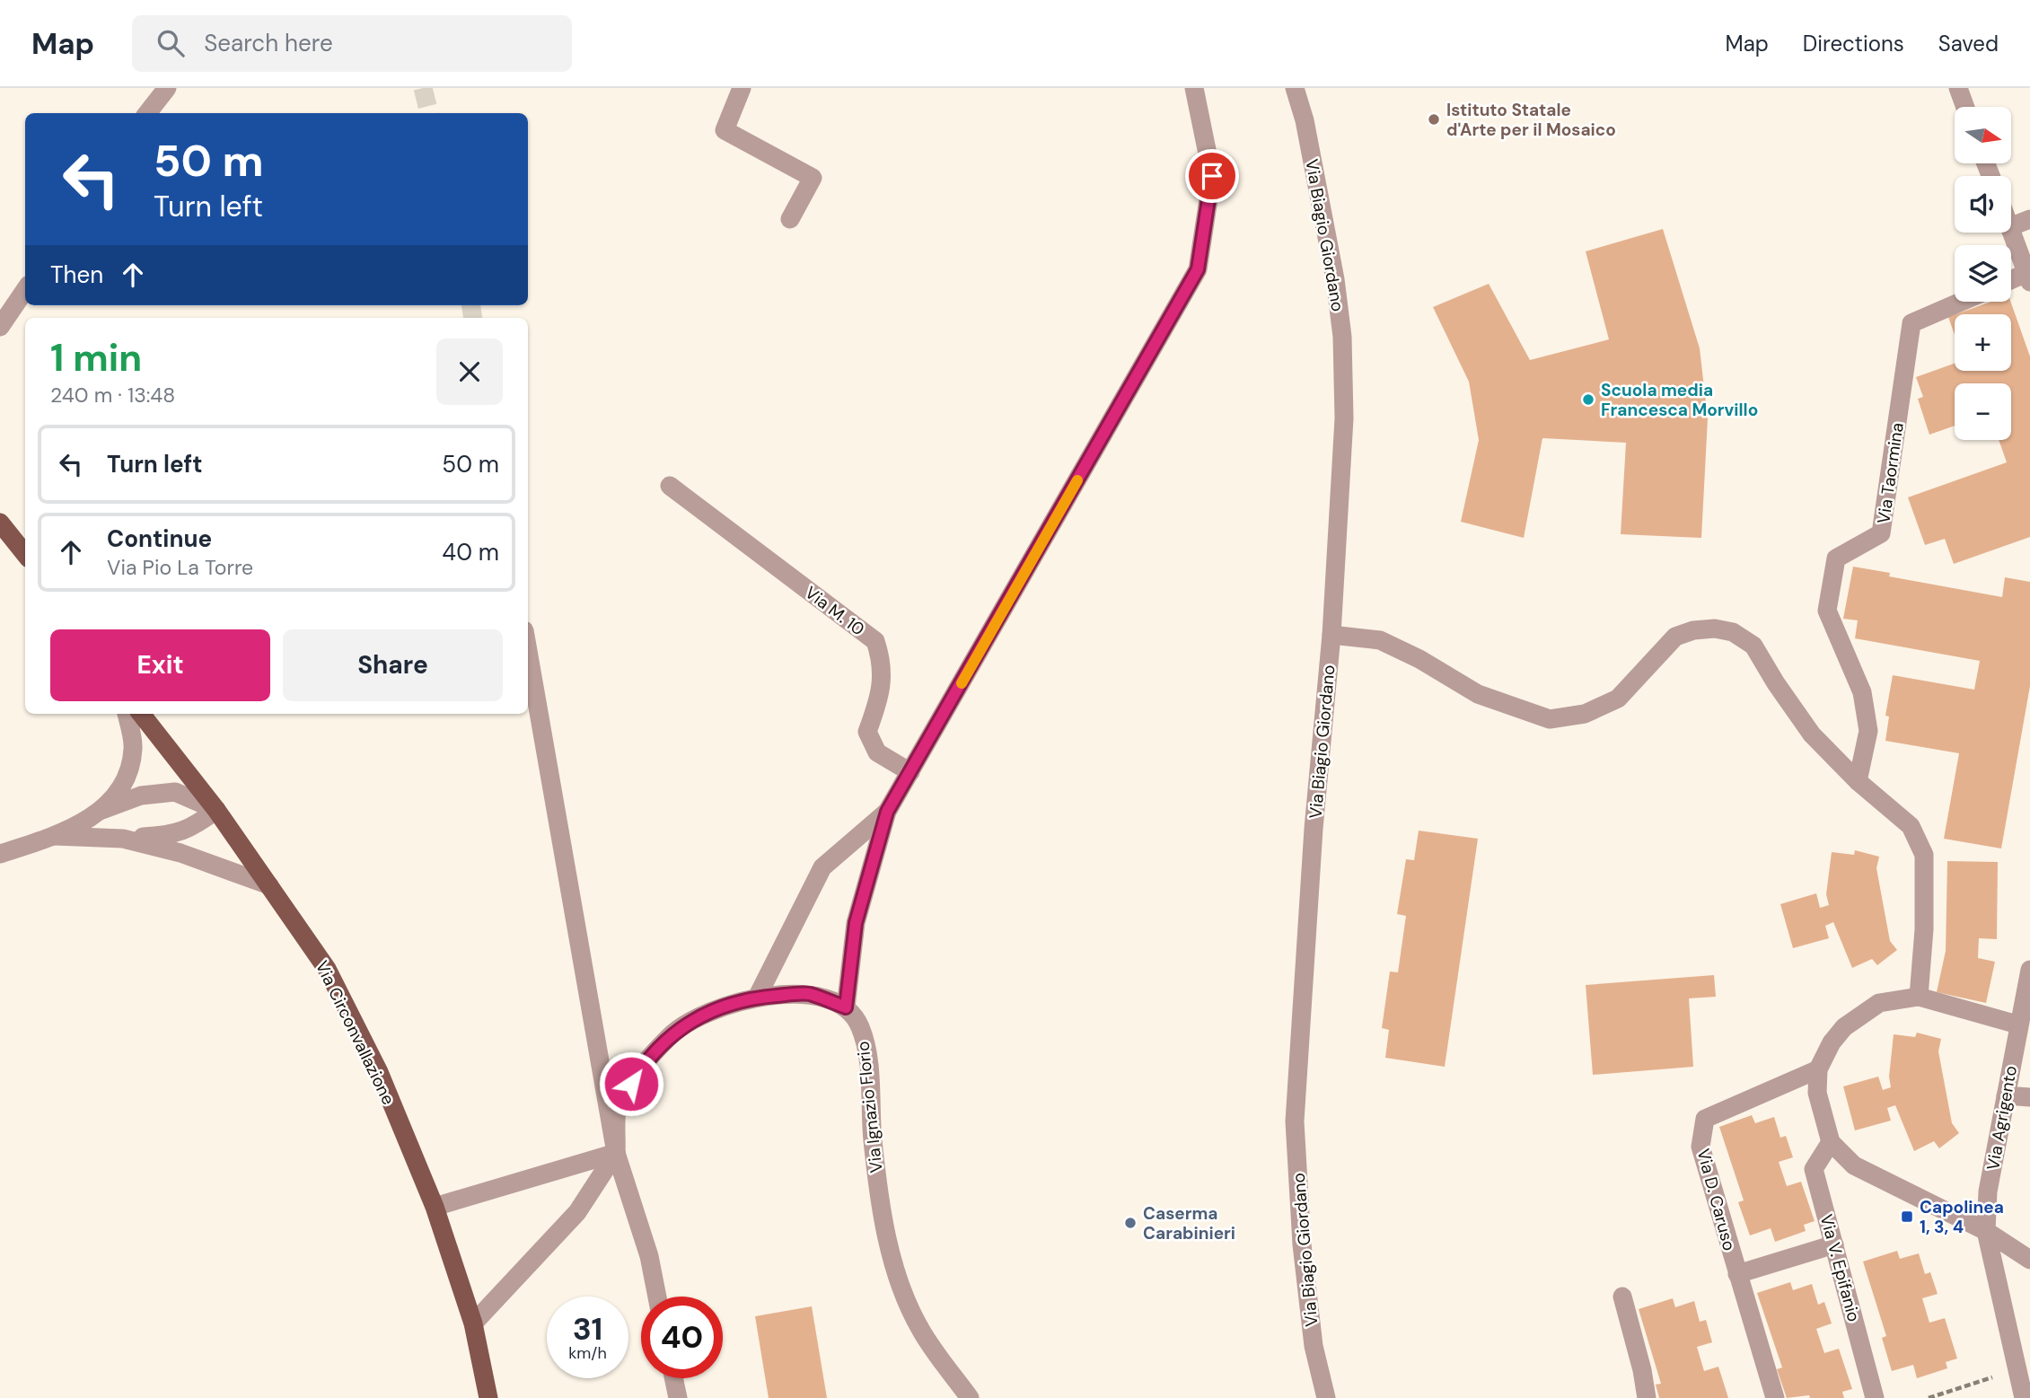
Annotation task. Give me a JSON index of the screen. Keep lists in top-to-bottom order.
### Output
{
  "streets": {
    "main road": ["Via Circonvallazione"],
    "street": [
      "Via Biagio Giordano",
      "Via Taormina",
      "Via M. 10",
      "Via Ignazio Florio",
      "Via Agrigento",
      "Via D. Caruso",
      "Via V. Epifanio"
    ]
  },
  "places": {
    "other": ["Istituto Statale d'Arte per il Mosaico", "Scuola media Francesca Morvillo", "Caserma Carabinieri"],
    "transit": ["Capolinea 1, 3, 4"]
  },
  "north": "right",
  "page": {
    "header": "Map",
    "search": "Search here",
    "nav": ["Map", "Directions", "Saved"],
    "map_buttons": ["+", "−"],
    "turn": ["50 m", "Turn left"],
    "then": "Then",
    "heading": ["1 min", "240 m · 13:48"],
    "list": [
      {
        "name": "Turn left",
        "value": "50 m"
      },
      {
        "name": "Continue",
        "note": "Via Pio La Torre",
        "value": "40 m"
      }
    ],
    "buttons": ["Exit", "Share"],
    "speed": "31 km/h",
    "limit": "40"
  }
}
